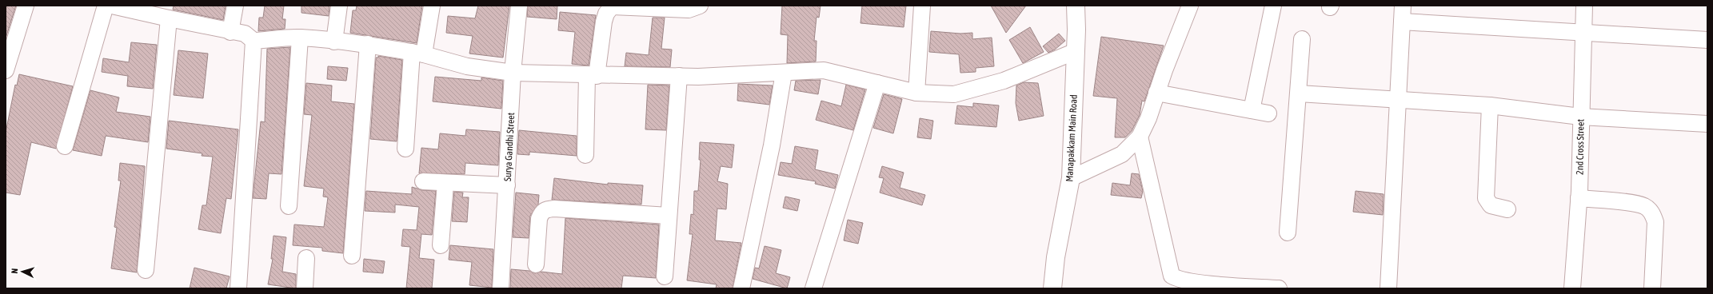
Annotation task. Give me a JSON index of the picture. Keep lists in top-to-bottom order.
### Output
{
  "streets": {
    "main road": ["Manapakkam Main Road"],
    "street": ["Surya Gandhi Street", "2nd Cross Street"]
  },
  "north": "left"
}
